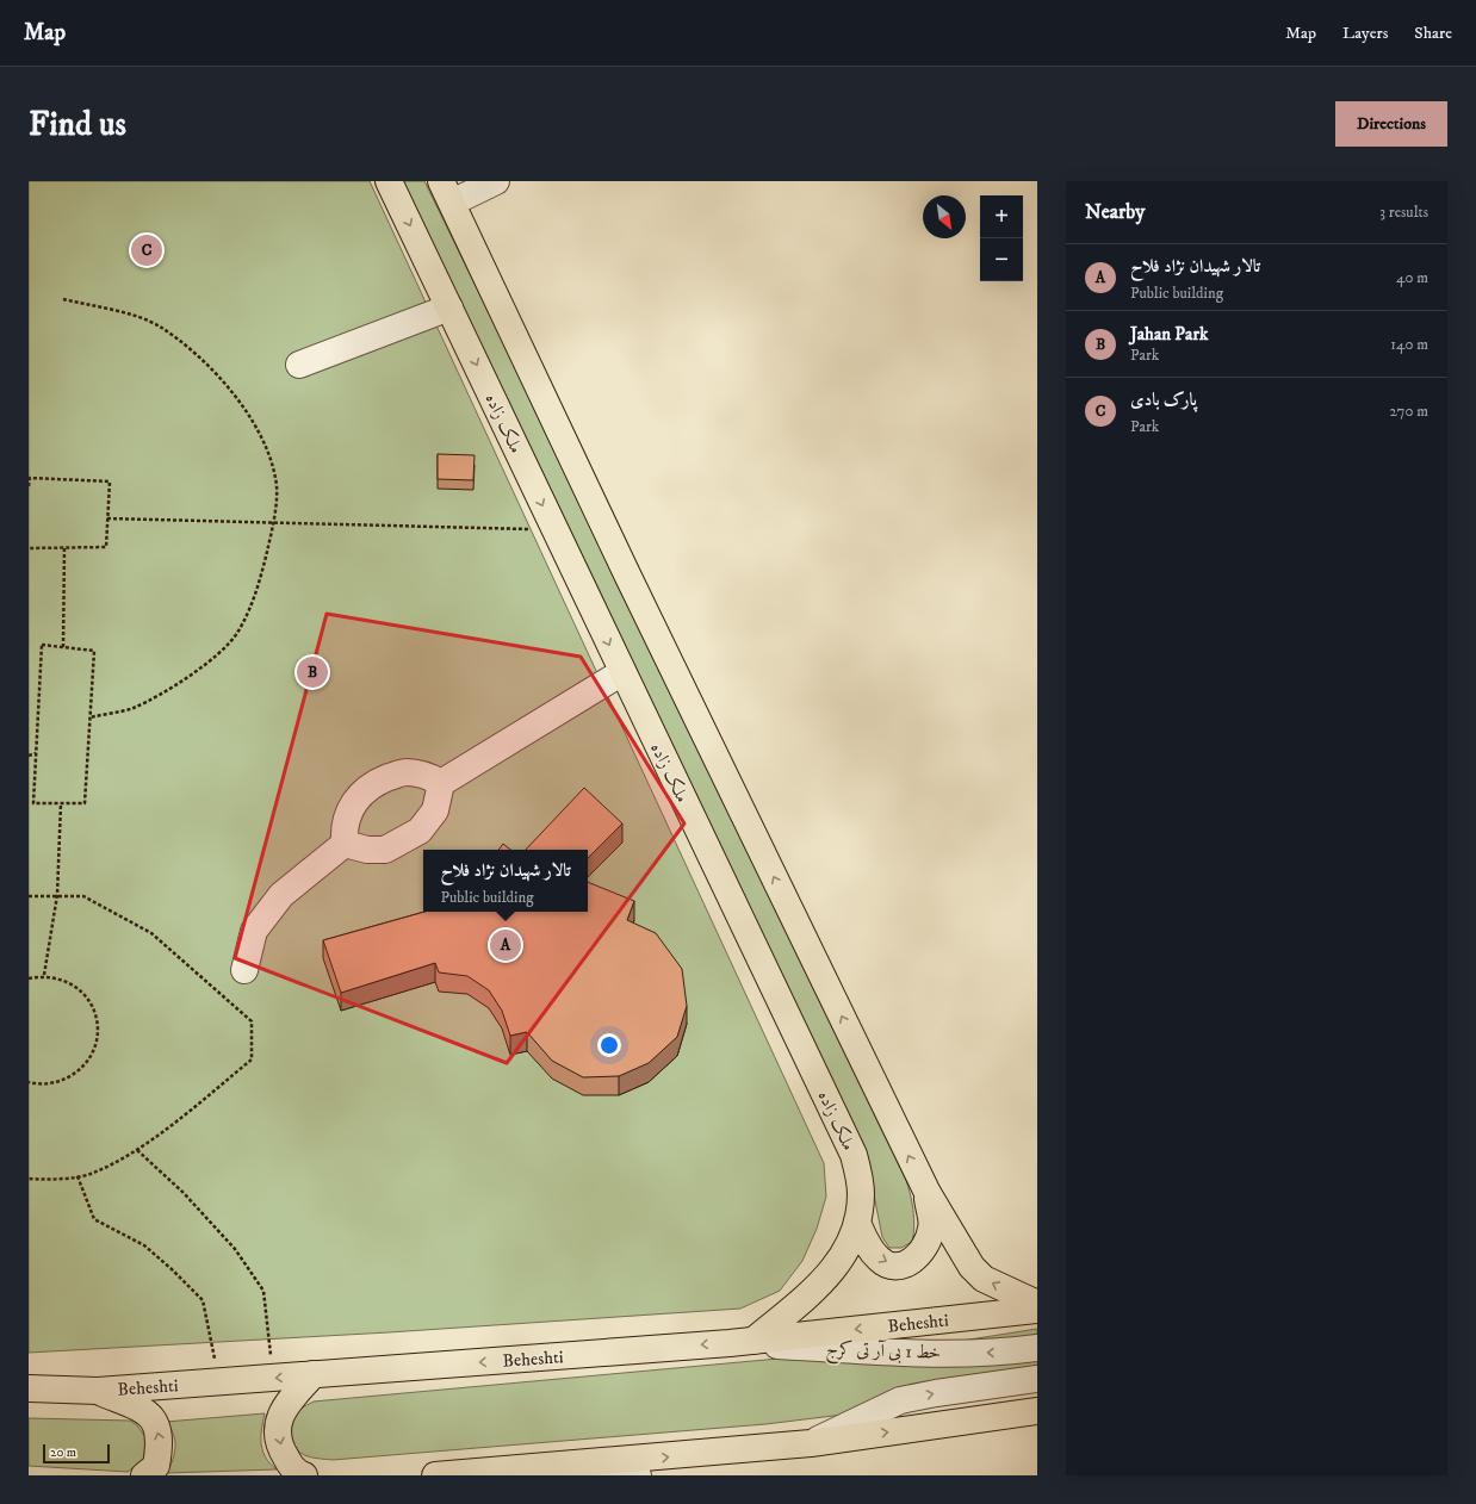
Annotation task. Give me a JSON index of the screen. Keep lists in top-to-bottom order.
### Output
{
  "streets": {
    "main road": ["ملک زاده", "Beheshti"],
    "street": ["خط 1 بی آر تی کرج"]
  },
  "crossings": [
    ["ملک زاده", "Beheshti"],
    ["ملک زاده", "خط 1 بی آر تی کرج"],
    ["Beheshti", "خط 1 بی آر تی کرج"]
  ],
  "scale_bar": "20 m",
  "north": "bottom right",
  "page": {
    "header": "Map",
    "nav": ["Map", "Layers", "Share"],
    "buttons": "Directions",
    "title": "Find us",
    "heading": ["Nearby", "3 results"],
    "map_buttons": ["+", "−"],
    "pins": ["C", "B", "A"],
    "list": [
      {
        "mark": "A",
        "name": "تالار شهیدان نژاد فلاح",
        "note": "Public building",
        "value": "40 m"
      },
      {
        "mark": "B",
        "name": "Jahan Park",
        "note": "Park",
        "value": "140 m"
      },
      {
        "mark": "C",
        "name": "پارک بادی",
        "note": "Park",
        "value": "270 m"
      }
    ],
    "popup": ["تالار شهیدان نژاد فلاح", "Public building"],
    "scale": "20 m"
  }
}
